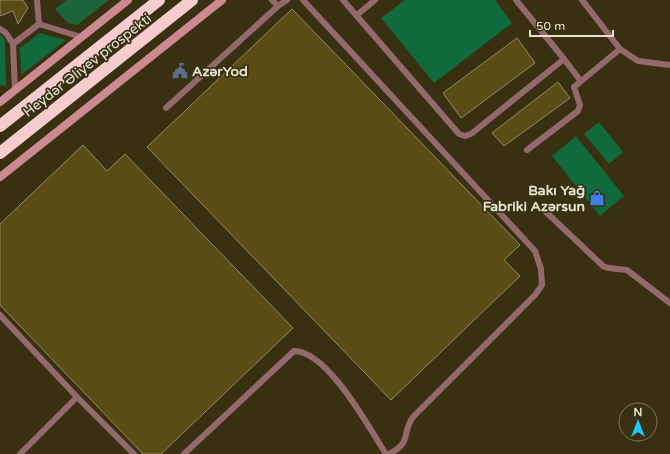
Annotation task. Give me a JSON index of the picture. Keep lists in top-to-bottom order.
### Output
{
  "streets": {
    "highway": ["Heydər Əliyev prospekti"]
  },
  "places": {
    "public building": ["AzərYod"],
    "shop": ["Bakı Yağ Fabriki Azərsun"]
  },
  "scale_bar": "50 m",
  "north": "top"
}
